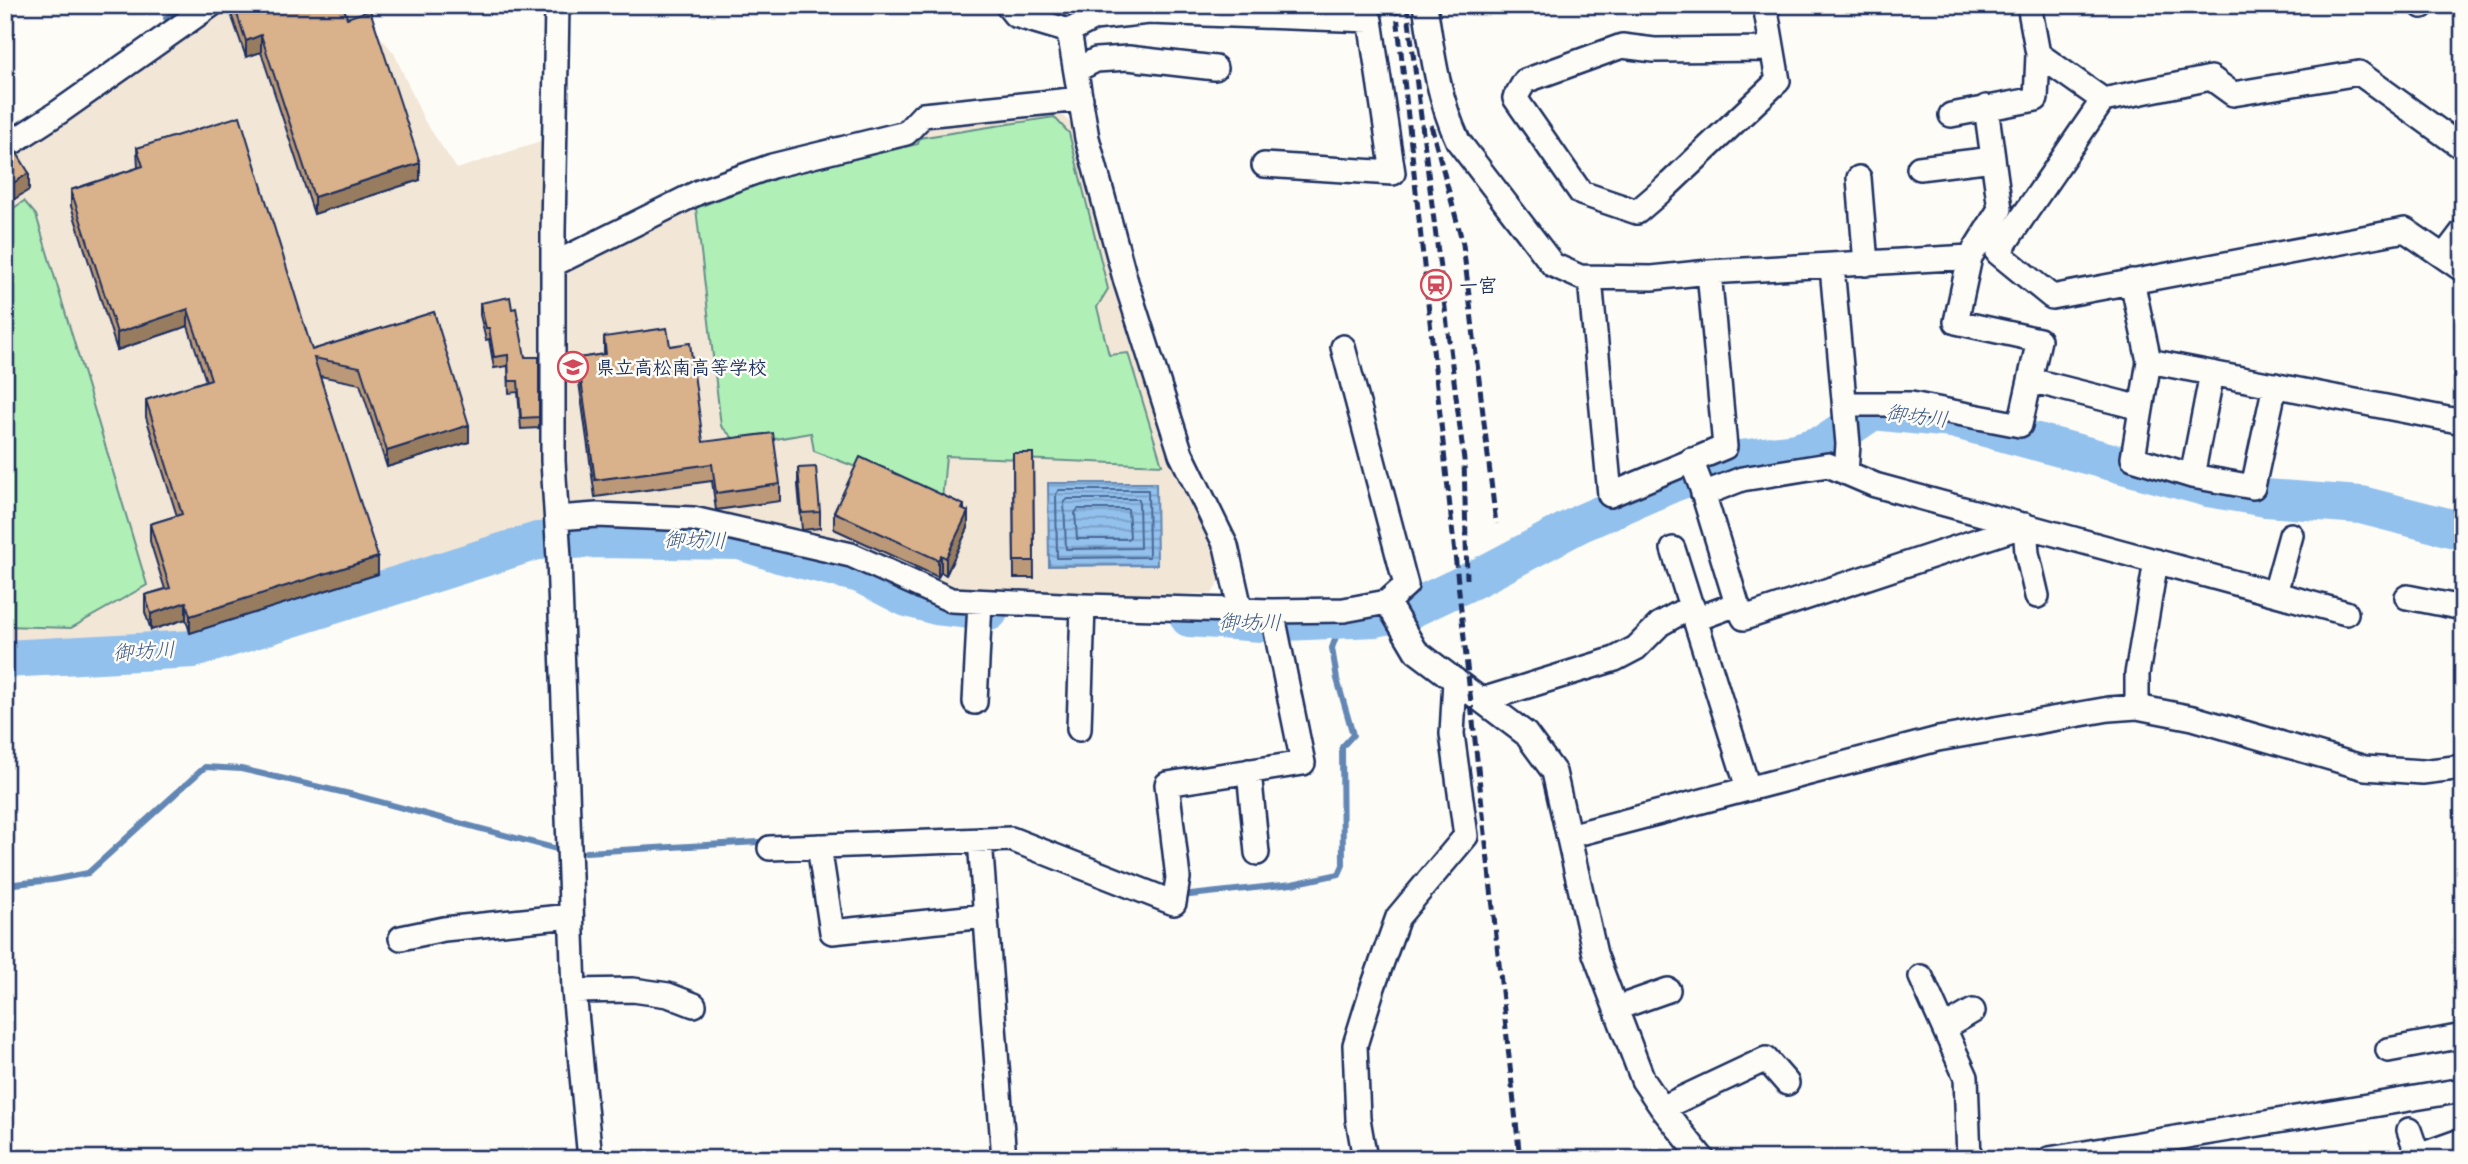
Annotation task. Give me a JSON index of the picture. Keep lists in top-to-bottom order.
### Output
{
  "water": ["御坊川"],
  "places": {
    "station": ["一宮"],
    "school or university": ["県立高松南高等学校"]
  }
}
